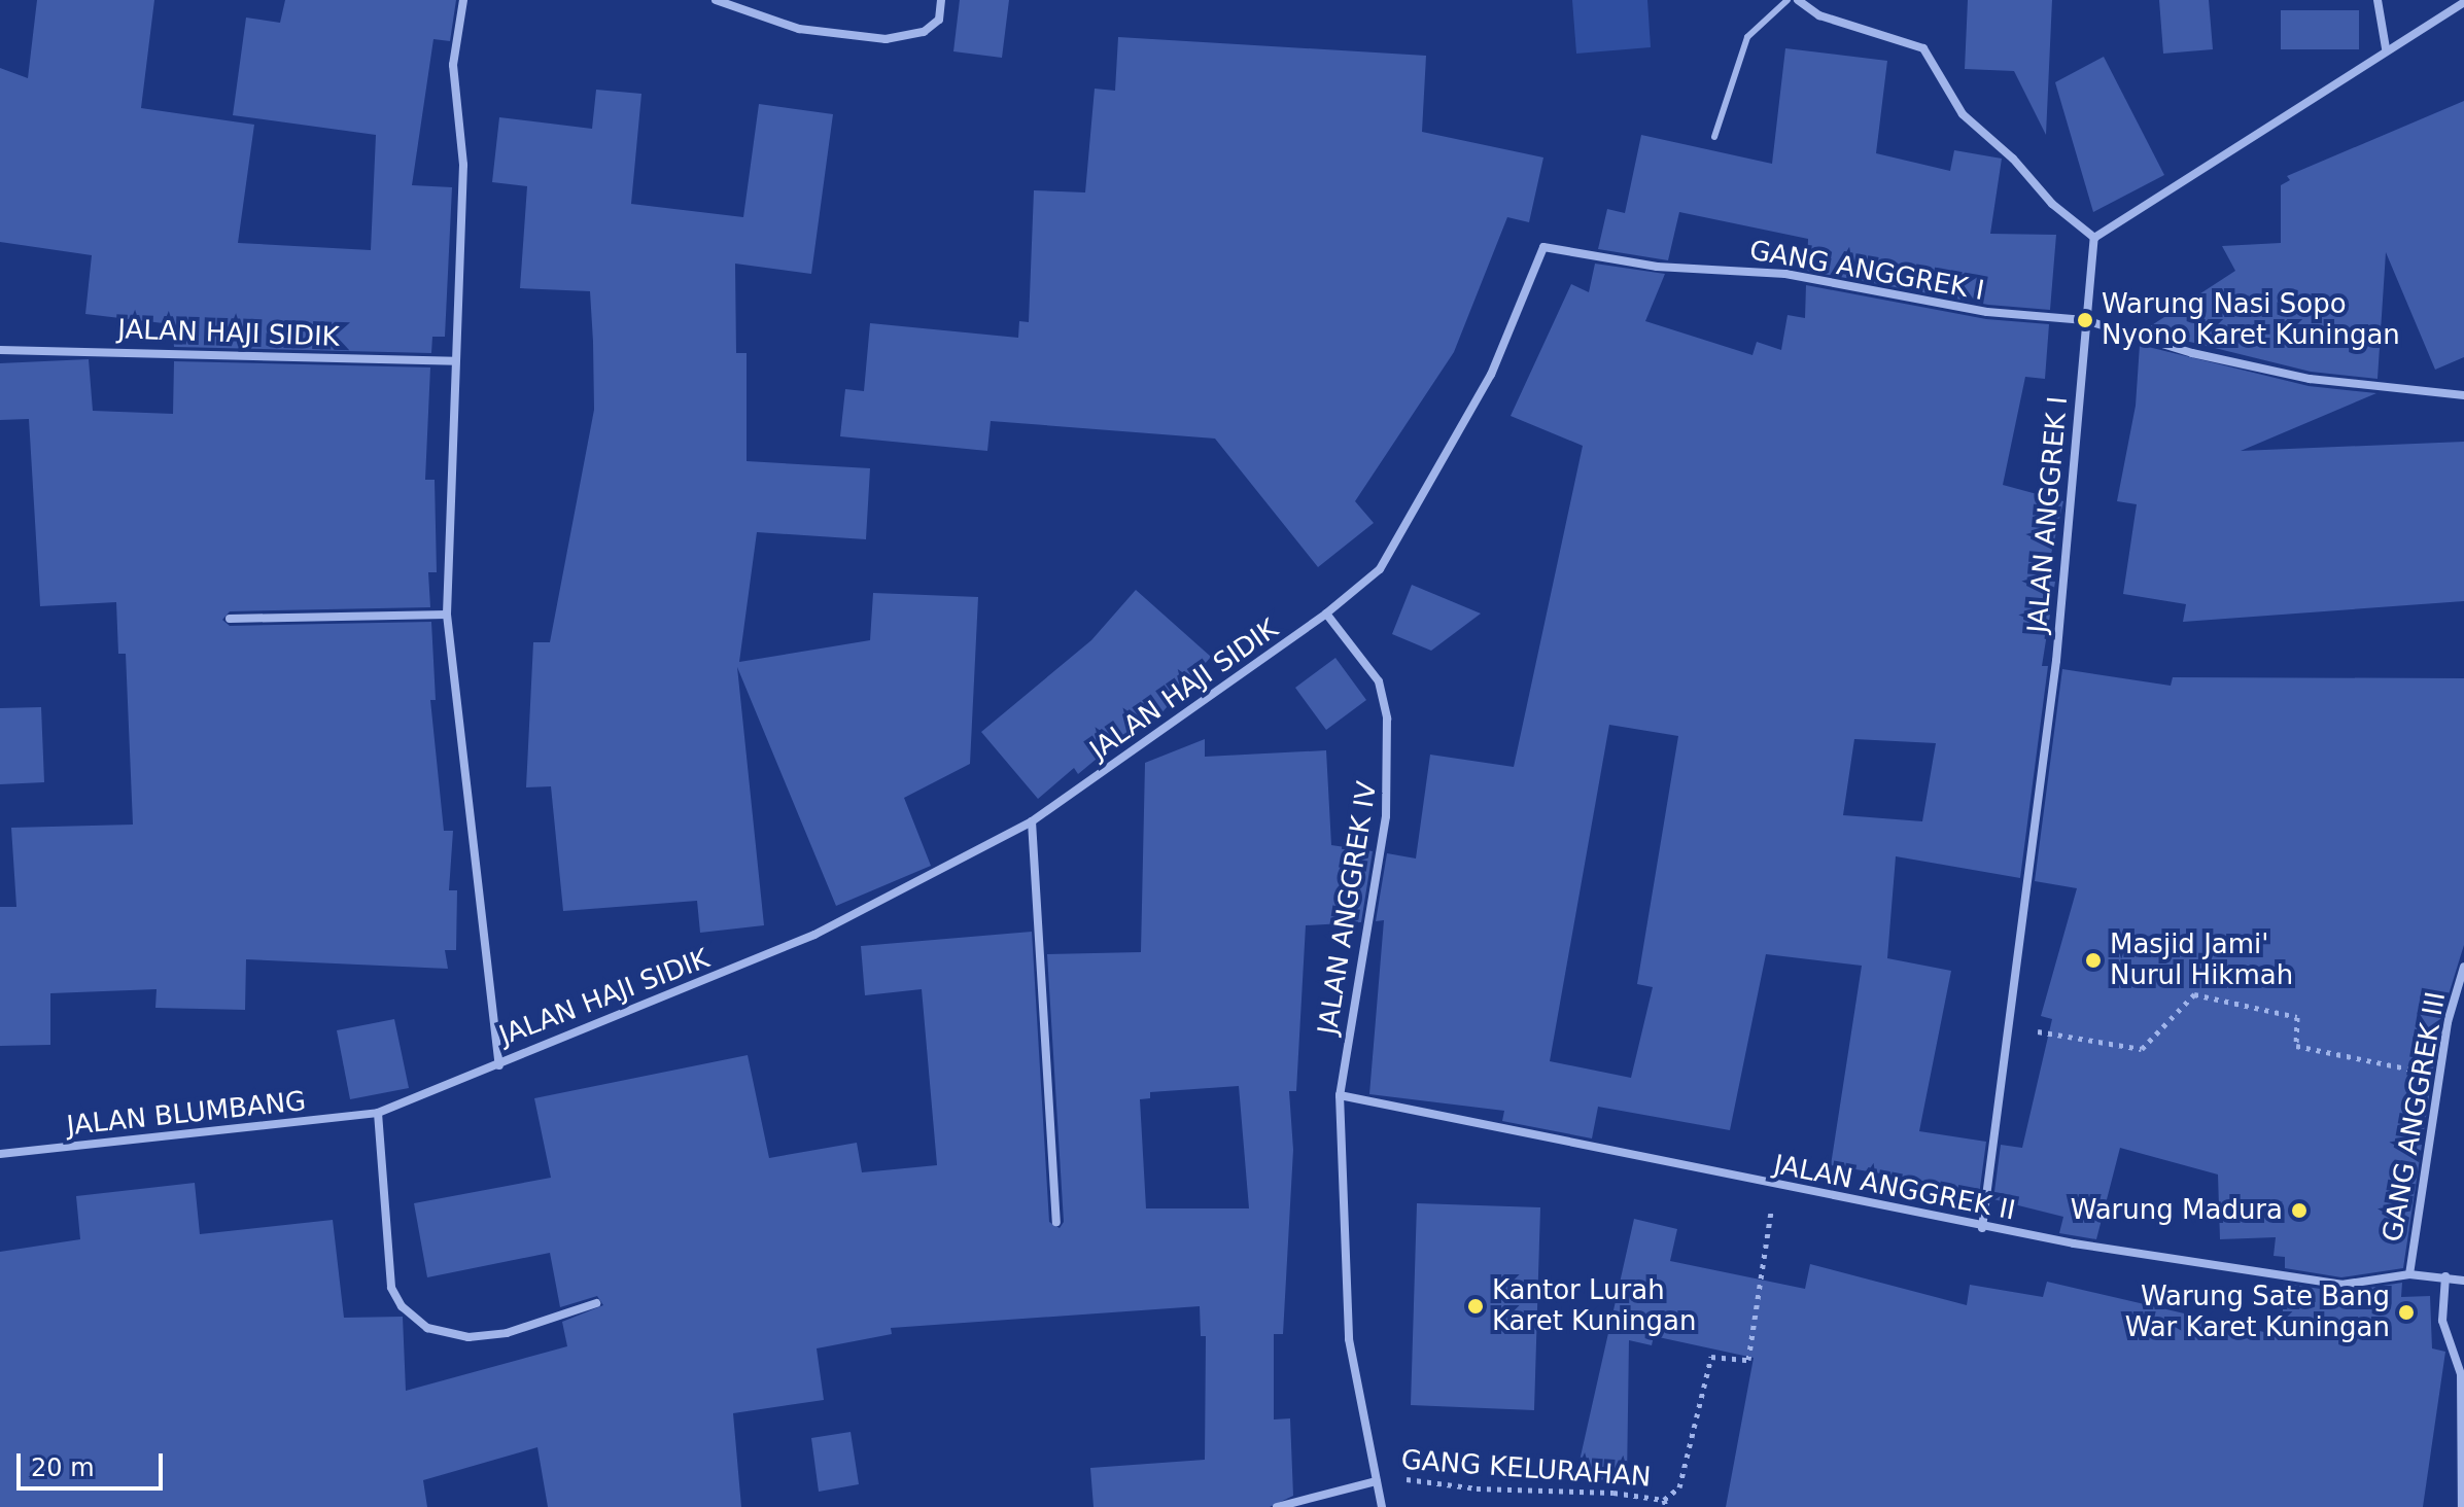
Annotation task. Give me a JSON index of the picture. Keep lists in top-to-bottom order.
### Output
{
  "streets": {
    "street": [
      "GANG ANGGREK I",
      "JALAN HAJI SIDIK",
      "JALAN ANGGREK I",
      "JALAN ANGGREK IV",
      "JALAN BLUMBANG",
      "GANG ANGGREK III",
      "JALAN ANGGREK II"
    ],
    "path": ["GANG KELURAHAN"]
  },
  "crossings": [
    ["GANG ANGGREK I", "JALAN HAJI SIDIK"],
    ["GANG ANGGREK I", "JALAN ANGGREK I"],
    ["GANG ANGGREK I", "JALAN ANGGREK IV"],
    ["JALAN HAJI SIDIK", "JALAN ANGGREK IV"],
    ["JALAN HAJI SIDIK", "JALAN BLUMBANG"],
    ["JALAN ANGGREK I", "JALAN ANGGREK II"],
    ["JALAN ANGGREK IV", "JALAN ANGGREK II"],
    ["JALAN ANGGREK IV", "GANG KELURAHAN"],
    ["GANG ANGGREK III", "JALAN ANGGREK II"]
  ],
  "places": [
    "Warung Nasi Sopo Nyono Karet Kuningan",
    "Masjid Jami' Nurul Hikmah",
    "Warung Madura",
    "Kantor Lurah Karet Kuningan",
    "Warung Sate Bang War Karet Kuningan"
  ],
  "scale_bar": "20 m"
}
